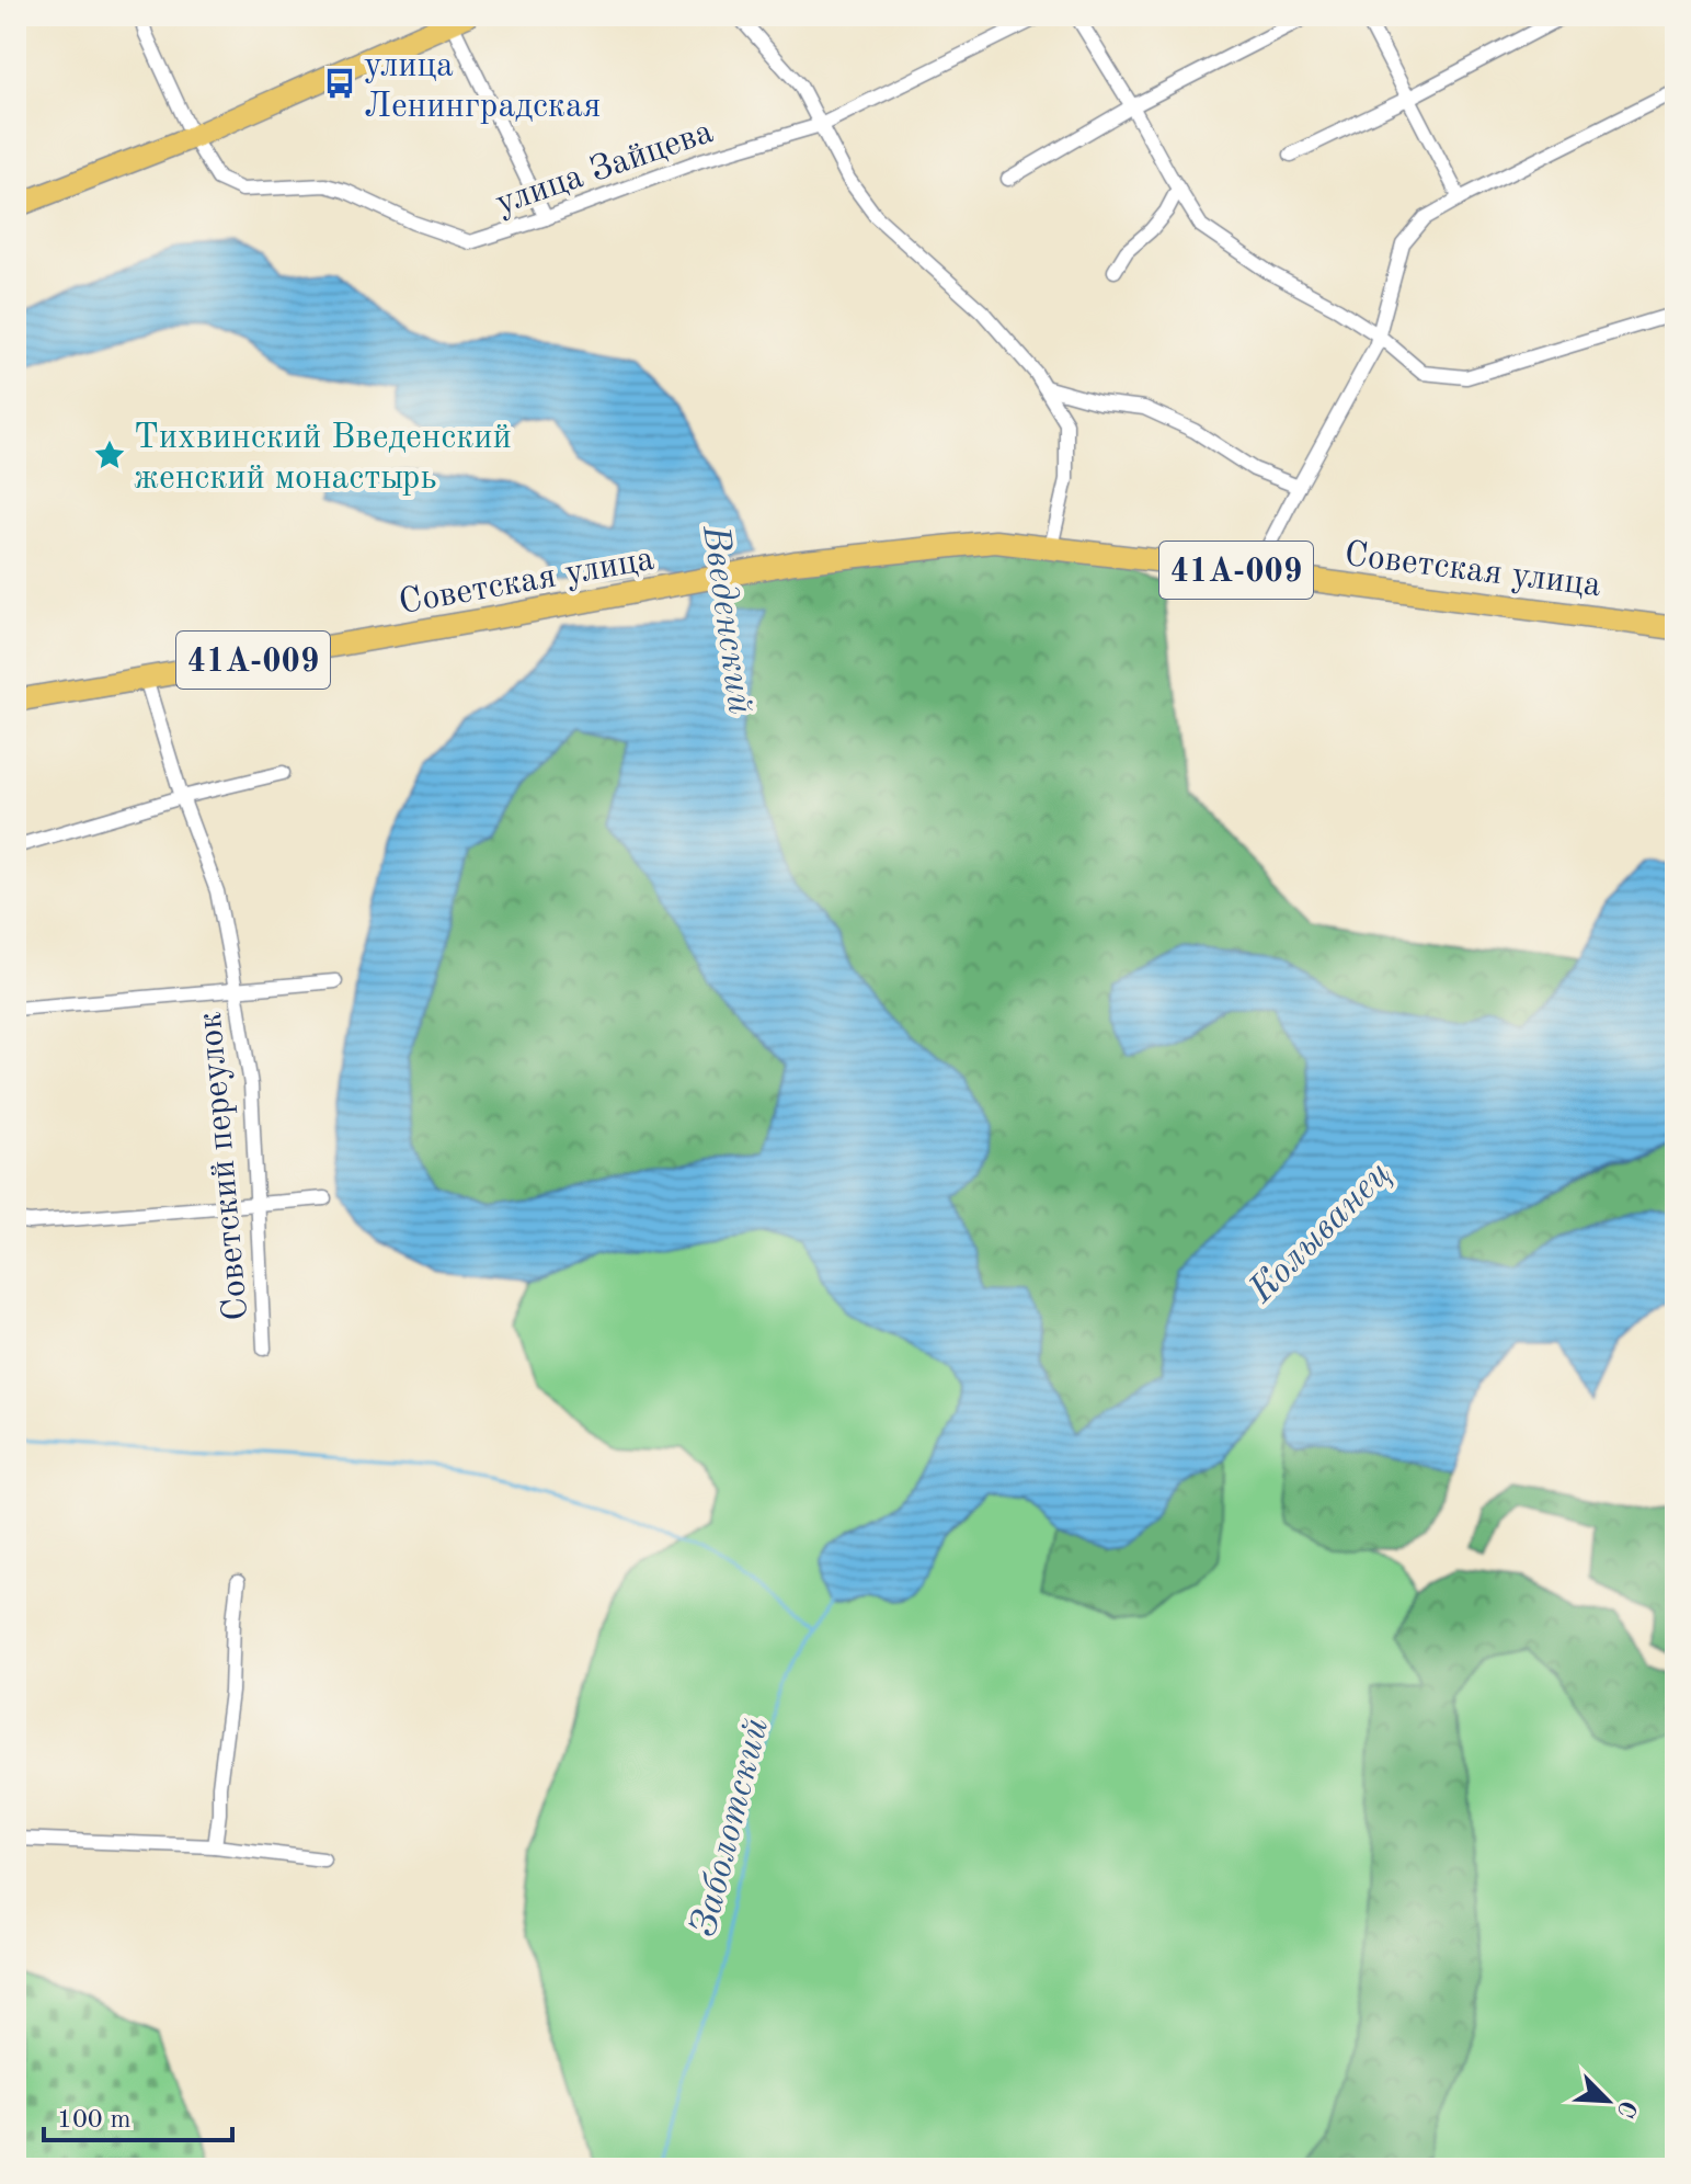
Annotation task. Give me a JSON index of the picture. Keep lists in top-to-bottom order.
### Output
{
  "streets": {
    "main road": ["Советская улица", "41А-009"],
    "street": ["улица Зайцева", "Советский переулок"]
  },
  "crossings": [
    ["Советская улица", "Советский переулок"]
  ],
  "water": ["Введенский", "Колыванец", "Заболотский"],
  "places": {
    "bus stop": ["улица Ленинградская"],
    "place": ["Тихвинский Введенский женский монастырь"]
  },
  "scale_bar": "100 m",
  "north": "bottom right"
}
